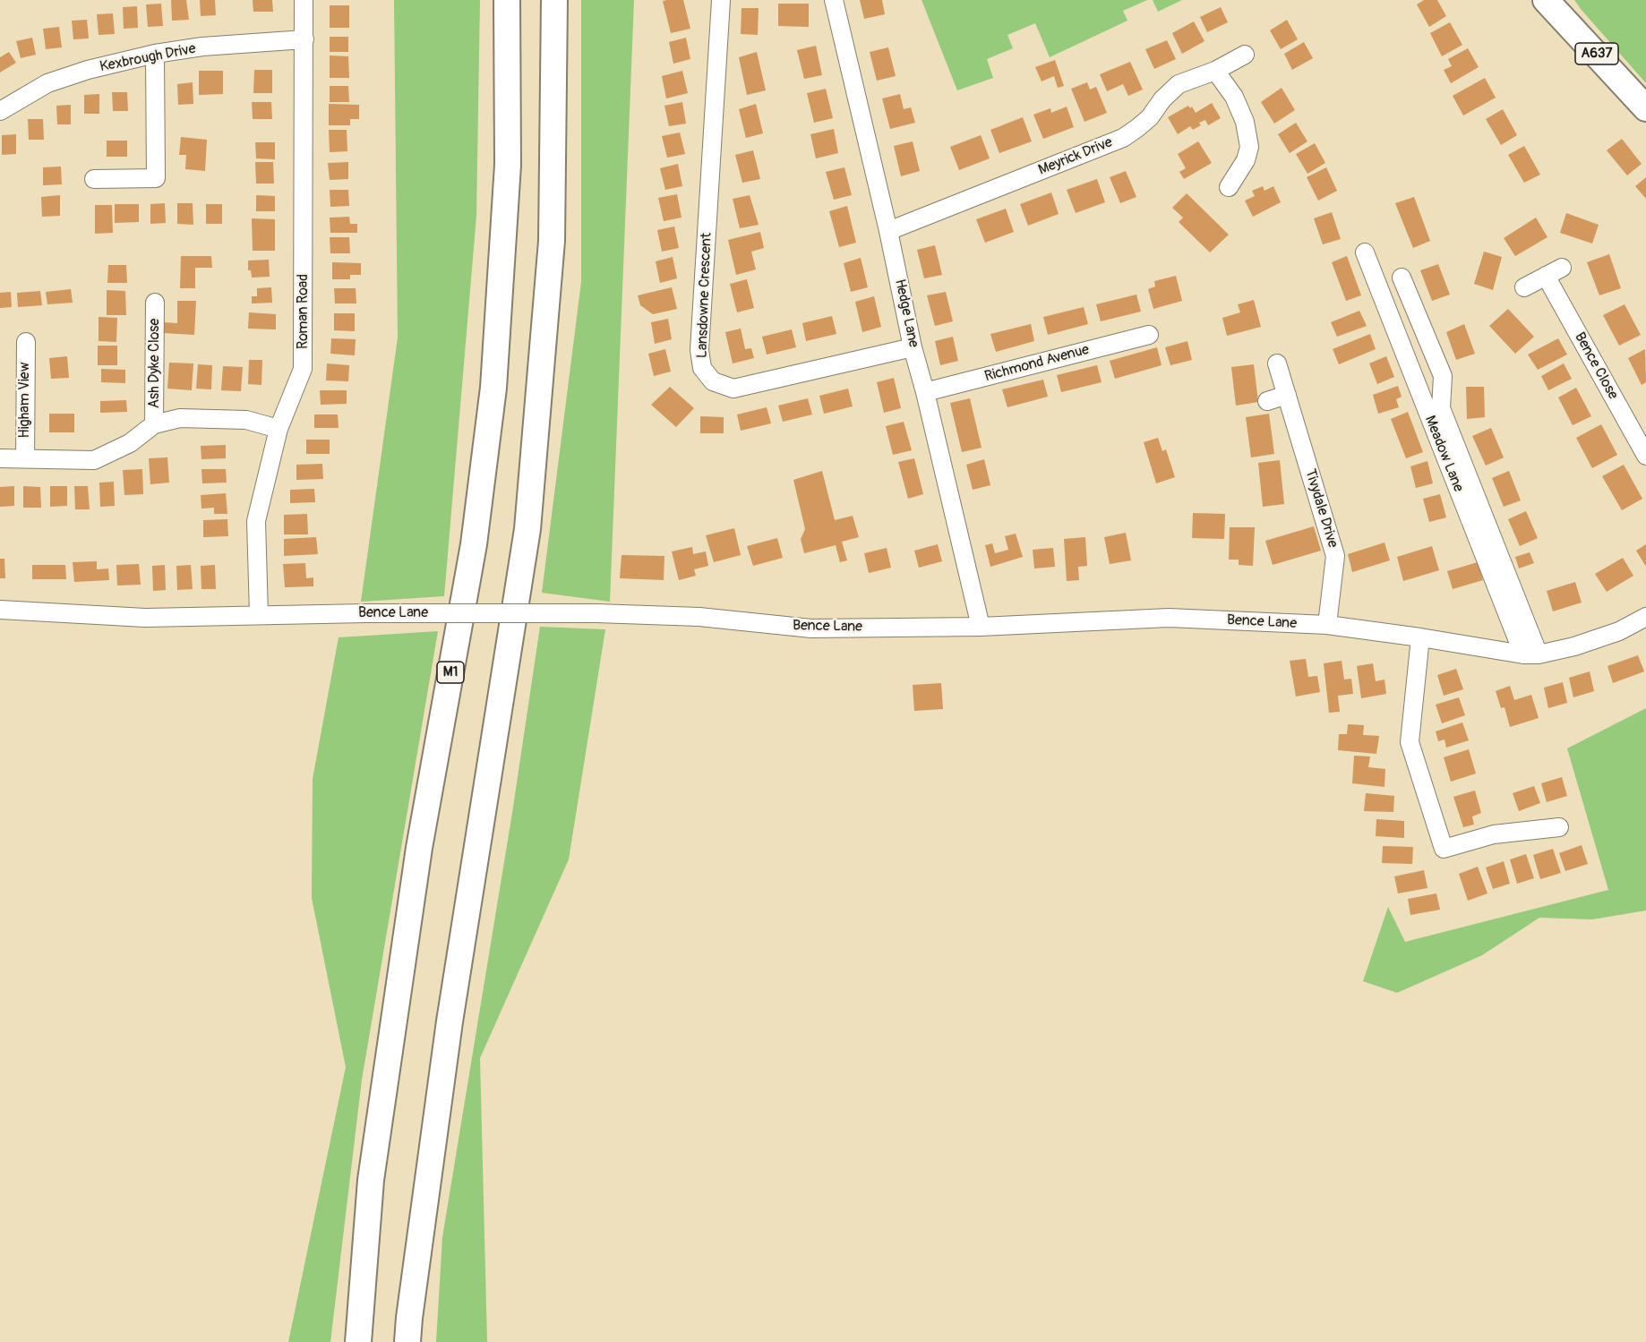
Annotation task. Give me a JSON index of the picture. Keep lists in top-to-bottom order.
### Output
{
  "streets": {
    "highway": ["A637", "M1"],
    "street": [
      "Kexbrough Drive",
      "Meyrick Drive",
      "Lansdowne Crescent",
      "Roman Road",
      "Hedge Lane",
      "Ash Dyke Close",
      "Richmond Avenue",
      "Bence Close",
      "Higham View",
      "Meadow Lane",
      "Tivydale Drive",
      "Bence Lane"
    ]
  },
  "crossings": [
    ["Kexbrough Drive", "Roman Road"],
    ["Meyrick Drive", "Hedge Lane"],
    ["Lansdowne Crescent", "Hedge Lane"],
    ["Roman Road", "Bence Lane"],
    ["Hedge Lane", "Richmond Avenue"],
    ["Hedge Lane", "Bence Lane"],
    ["Meadow Lane", "Bence Lane"],
    ["Tivydale Drive", "Bence Lane"]
  ]
}
